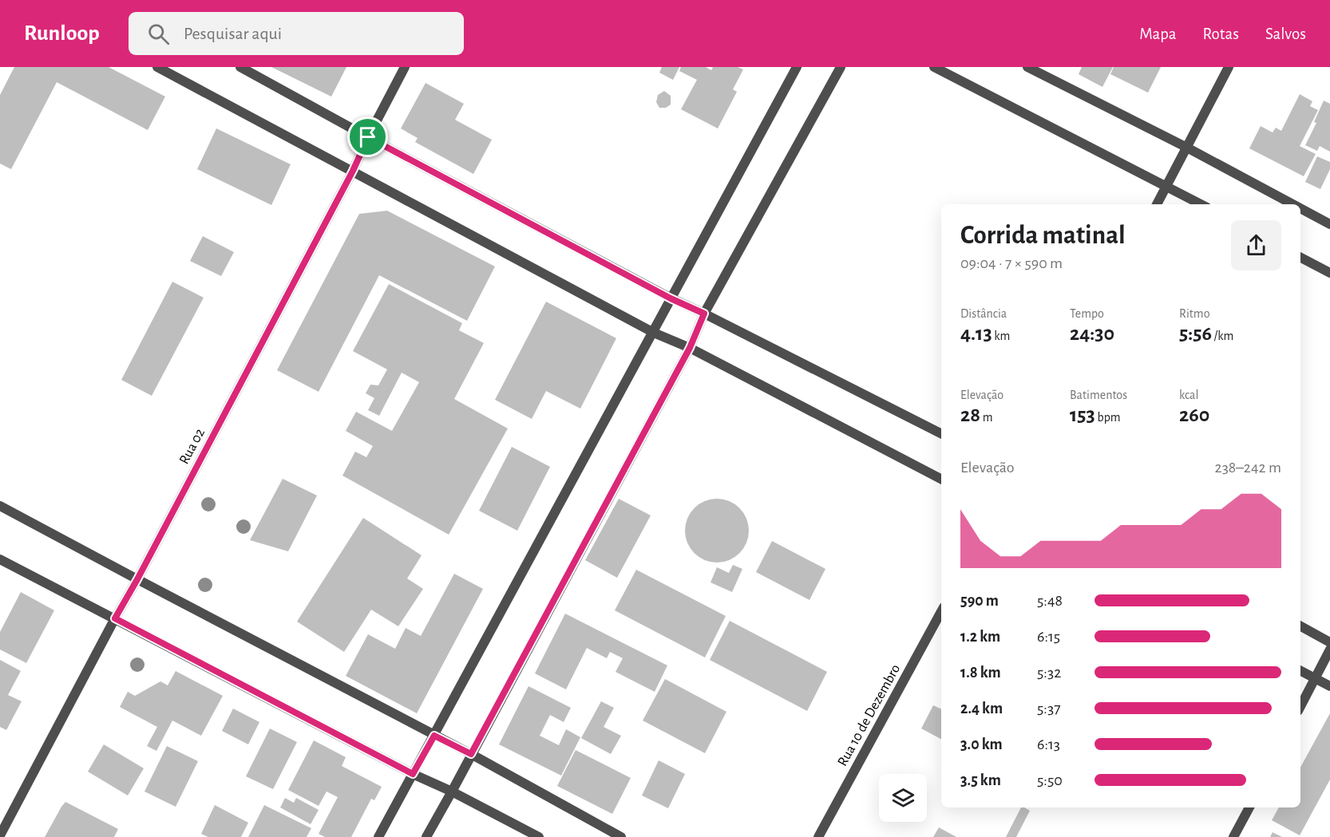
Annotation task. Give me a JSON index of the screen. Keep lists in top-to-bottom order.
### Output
{
  "streets": {
    "street": ["Rua 02", "Rua 10 de Dezembro"]
  },
  "page": {
    "header": "Runloop",
    "search": "Pesquisar aqui",
    "nav": ["Mapa", "Rotas", "Salvos"],
    "heading": ["Corrida matinal", "09:04 · 7 × 590 m"],
    "stats": [
      ["Distância", "4.13 km"],
      ["Tempo", "24:30"],
      ["Ritmo", "5:56 /km"],
      ["Elevação", "28 m"],
      ["Batimentos", "153 bpm"],
      ["kcal", "260"]
    ],
    "chart": ["Elevação", "238–242 m"],
    "list": [
      {
        "name": "590 m",
        "note": "5:48"
      },
      {
        "name": "1.2 km",
        "note": "6:15"
      },
      {
        "name": "1.8 km",
        "note": "5:32"
      },
      {
        "name": "2.4 km",
        "note": "5:37"
      },
      {
        "name": "3.0 km",
        "note": "6:13"
      },
      {
        "name": "3.5 km",
        "note": "5:50"
      }
    ]
  }
}
